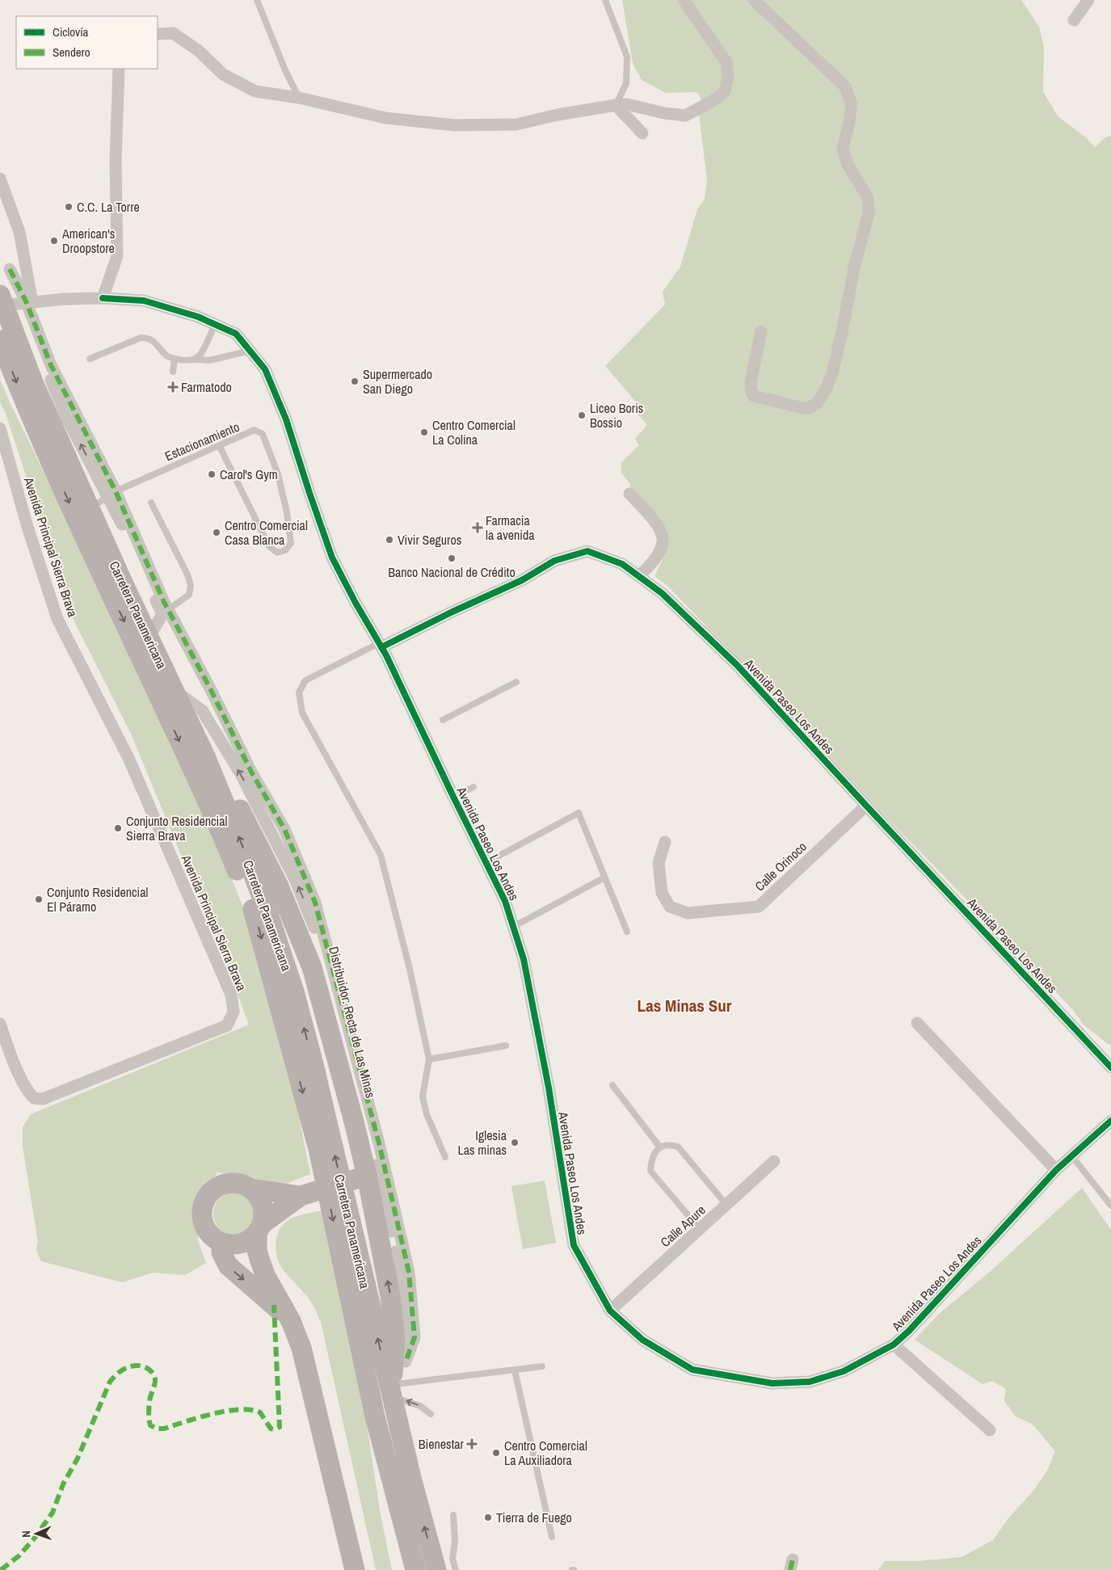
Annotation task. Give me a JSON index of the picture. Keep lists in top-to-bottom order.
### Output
{
  "streets": {
    "main road": ["Carretera Panamericana"],
    "street": [
      "Avenida Principal Sierra Brava",
      "Avenida Paseo Los Andes",
      "Calle Orinoco",
      "Distribuidor: Recta de Las Minas",
      "Calle Apure"
    ],
    "lane": ["Estacionamiento"]
  },
  "crossings": [
    ["Estacionamiento", "Carretera Panamericana"],
    ["Carretera Panamericana", "Distribuidor: Recta de Las Minas"],
    ["Avenida Paseo Los Andes", "Calle Orinoco"],
    ["Avenida Paseo Los Andes", "Calle Apure"]
  ],
  "districts": ["Las Minas Sur"],
  "places": {
    "other": [
      "C.C. La Torre",
      "American's Droopstore",
      "Supermercado San Diego",
      "Liceo Boris Bossio",
      "Centro Comercial La Colina",
      "Carol's Gym",
      "Centro Comercial Casa Blanca",
      "Vivir Seguros",
      "Banco Nacional de Crédito",
      "Conjunto Residencial Sierra Brava",
      "Conjunto Residencial El Páramo",
      "Iglesia Las minas",
      "Centro Comercial La Auxiliadora",
      "Tierra de Fuego"
    ],
    "health": ["Farmatodo", "Farmacia la avenida", "Bienestar"]
  },
  "legend": ["Ciclovía", "Sendero"],
  "north": "left"
}
